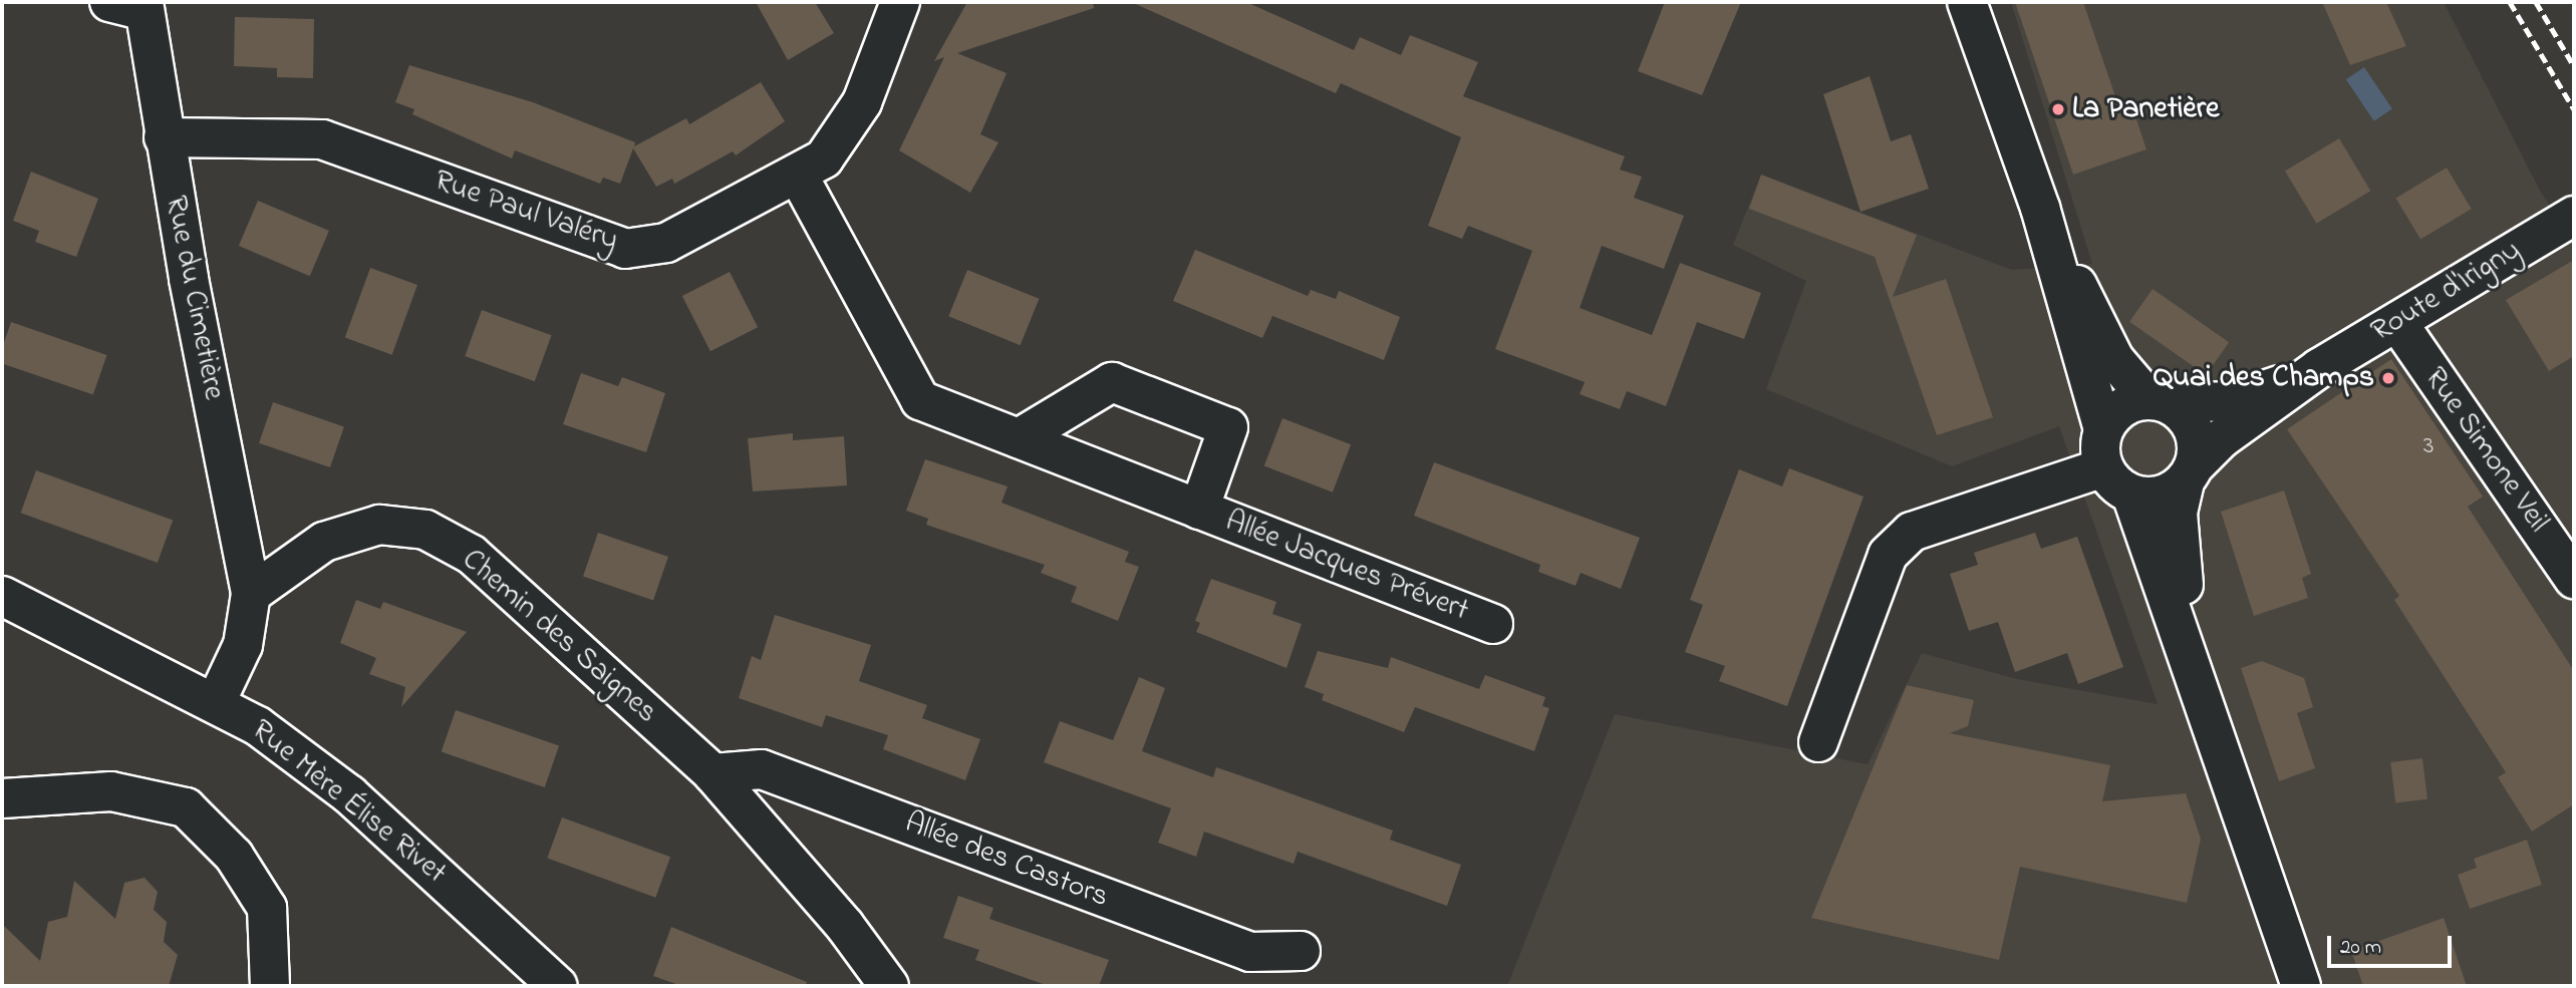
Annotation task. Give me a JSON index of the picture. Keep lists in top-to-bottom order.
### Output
{
  "streets": {
    "street": [
      "Rue Paul Valéry",
      "Route d'Irigny",
      "Rue du Cimetière",
      "Rue Simone Veil",
      "Allée Jacques Prévert",
      "Chemin des Saignes",
      "Rue Mère Élise Rivet",
      "Allée des Castors"
    ]
  },
  "crossings": [
    ["Rue Paul Valéry", "Rue du Cimetière"],
    ["Rue Paul Valéry", "Allée Jacques Prévert"],
    ["Route d'Irigny", "Rue Simone Veil"],
    ["Rue du Cimetière", "Chemin des Saignes"],
    ["Chemin des Saignes", "Allée des Castors"]
  ],
  "places": ["La Panetière", "Quai des Champs"],
  "house_numbers": ["3"],
  "scale_bar": "20 m"
}
